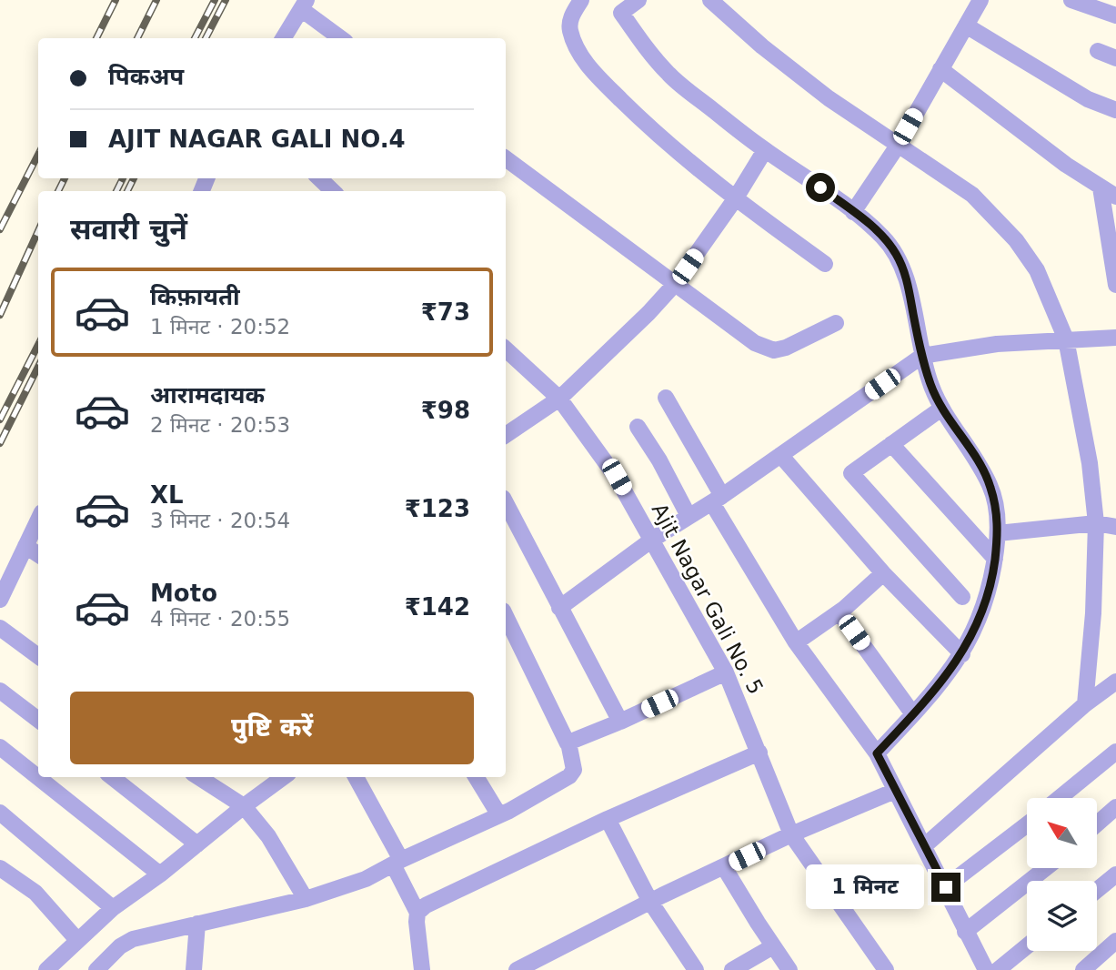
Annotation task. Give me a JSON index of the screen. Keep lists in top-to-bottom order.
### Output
{
  "streets": {
    "street": ["Ajit Nagar Gali No. 5"]
  },
  "north": "top left",
  "page": {
    "banner": ["पिकअप", "AJIT NAGAR GALI NO.4"],
    "heading": "सवारी चुनें",
    "list": [
      {
        "name": "किफ़ायती",
        "note": "1 मिनट · 20:52",
        "value": "₹73"
      },
      {
        "name": "आरामदायक",
        "note": "2 मिनट · 20:53",
        "value": "₹98"
      },
      {
        "name": "XL",
        "note": "3 मिनट · 20:54",
        "value": "₹123"
      },
      {
        "name": "Moto",
        "note": "4 मिनट · 20:55",
        "value": "₹142"
      }
    ],
    "buttons": "पुष्टि करें",
    "bubble": "1 मिनट"
  }
}
